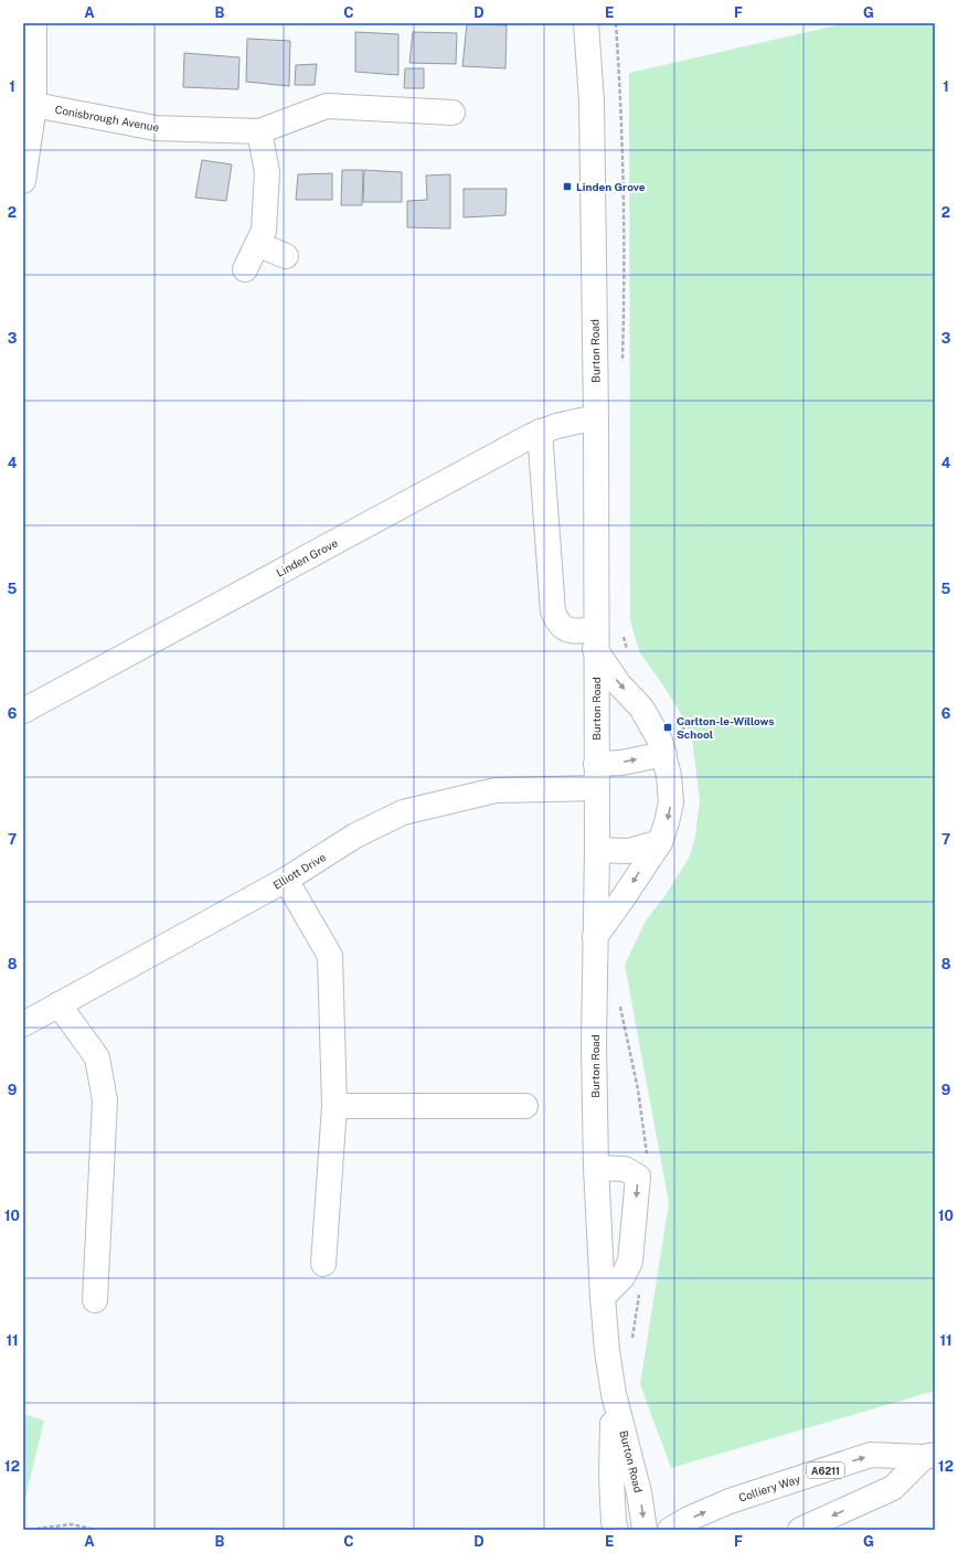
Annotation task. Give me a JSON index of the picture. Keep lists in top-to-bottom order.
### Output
{
  "streets": {
    "street": [
      "Conisbrough Avenue",
      "Burton Road",
      "Linden Grove",
      "Elliott Drive",
      "A6211",
      "Colliery Way"
    ]
  },
  "crossings": [
    ["Burton Road", "Linden Grove"],
    ["Burton Road", "Elliott Drive"]
  ],
  "places": {
    "transit": ["Linden Grove", "Carlton-le-Willows School"]
  },
  "grid": {
    "columns": [
      "A",
      "B",
      "C",
      "D",
      "E",
      "F",
      "G"
    ],
    "rows": [
      "1",
      "2",
      "3",
      "4",
      "5",
      "6",
      "7",
      "8",
      "9",
      "10",
      "11",
      "12"
    ]
  }
}
